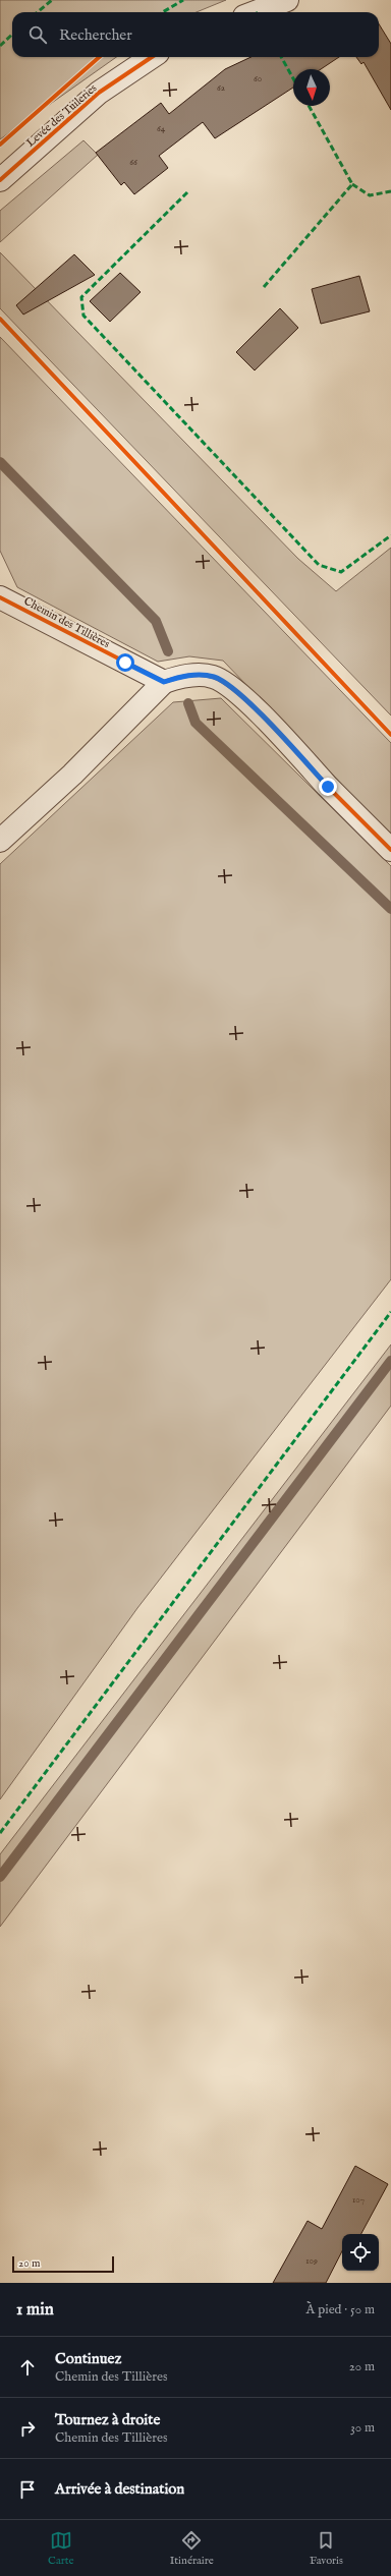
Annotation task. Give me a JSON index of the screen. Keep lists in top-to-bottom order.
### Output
{
  "streets": {
    "street": ["Levée des Tuileries", "Chemin des Tillières"]
  },
  "house_numbers": [
    "60",
    "62",
    "64",
    "66",
    "107",
    "109"
  ],
  "scale_bar": "20 m",
  "north": "bottom",
  "page": {
    "search": "Rechercher",
    "scale": "20 m",
    "heading": ["1 min", "À pied · 50 m"],
    "list": [
      ["Continuez", "Chemin des Tillières", "20 m"],
      ["Tournez à droite", "Chemin des Tillières", "30 m"],
      "Arrivée à destination"
    ],
    "nav": ["Carte", "Itinéraire", "Favoris"]
  }
}
